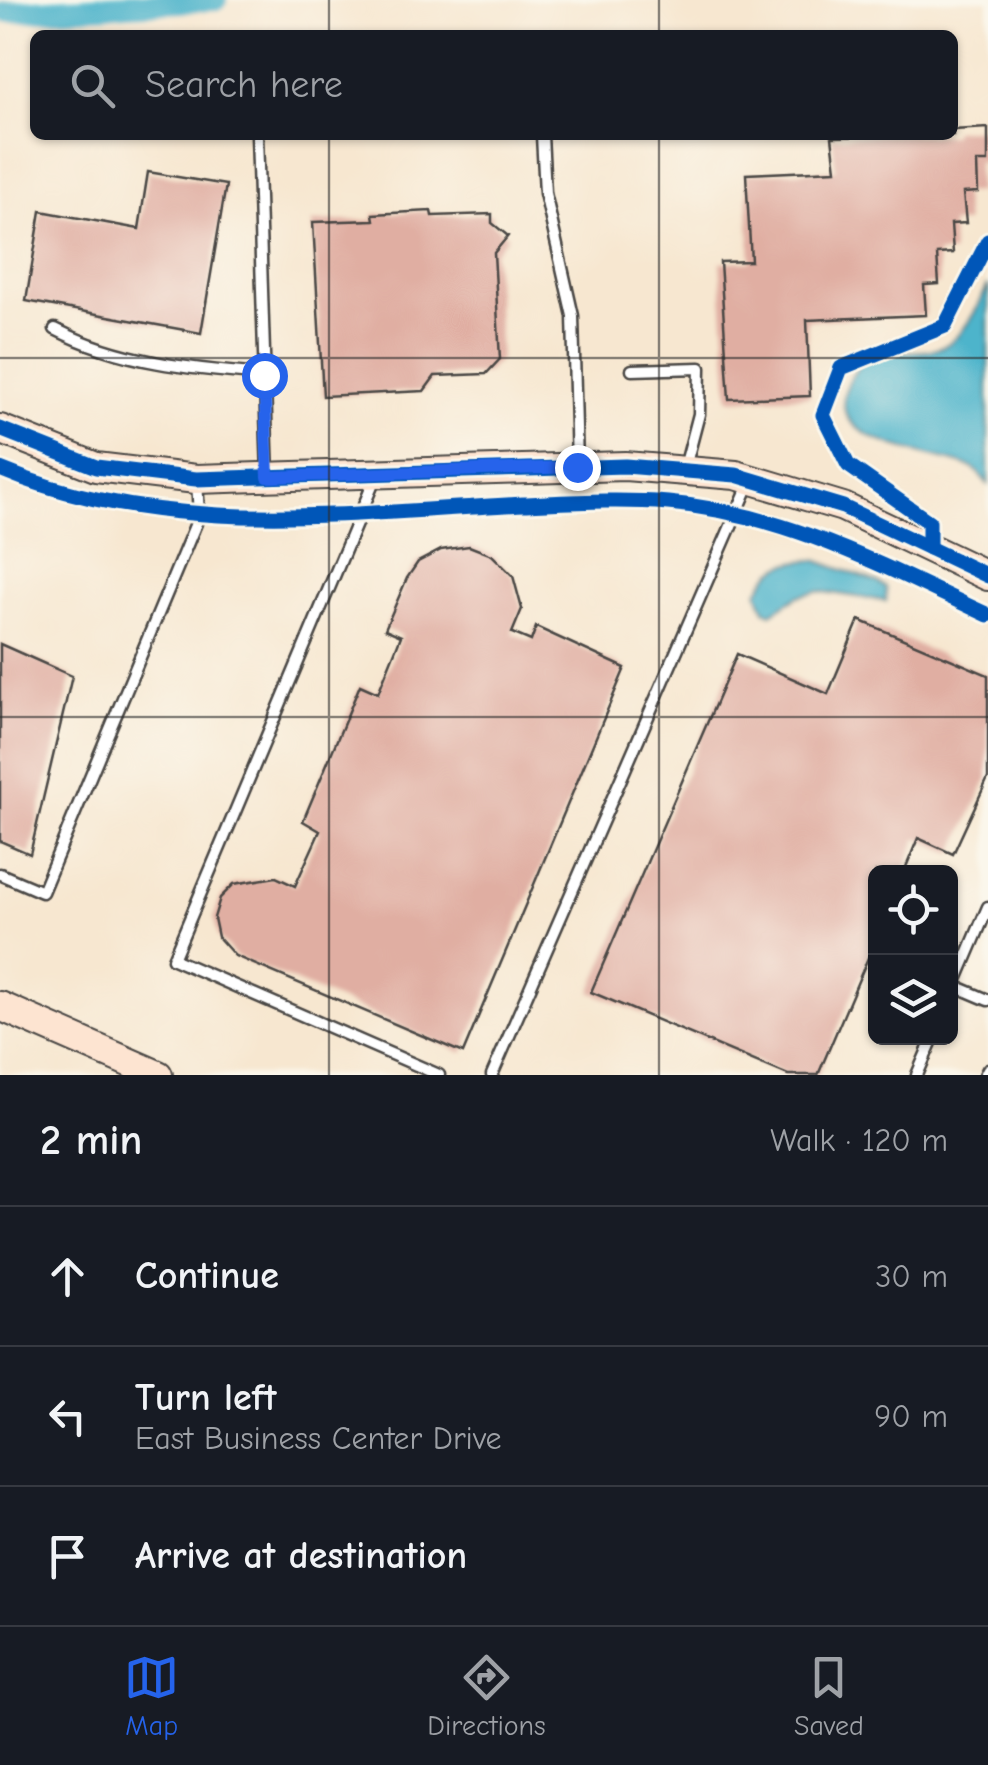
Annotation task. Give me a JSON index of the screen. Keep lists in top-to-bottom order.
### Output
{
  "page": {
    "search": "Search here",
    "heading": ["2 min", "Walk · 120 m"],
    "list": [
      ["Continue", "30 m"],
      ["Turn left", "East Business Center Drive", "90 m"],
      "Arrive at destination"
    ],
    "nav": ["Map", "Directions", "Saved"]
  }
}
